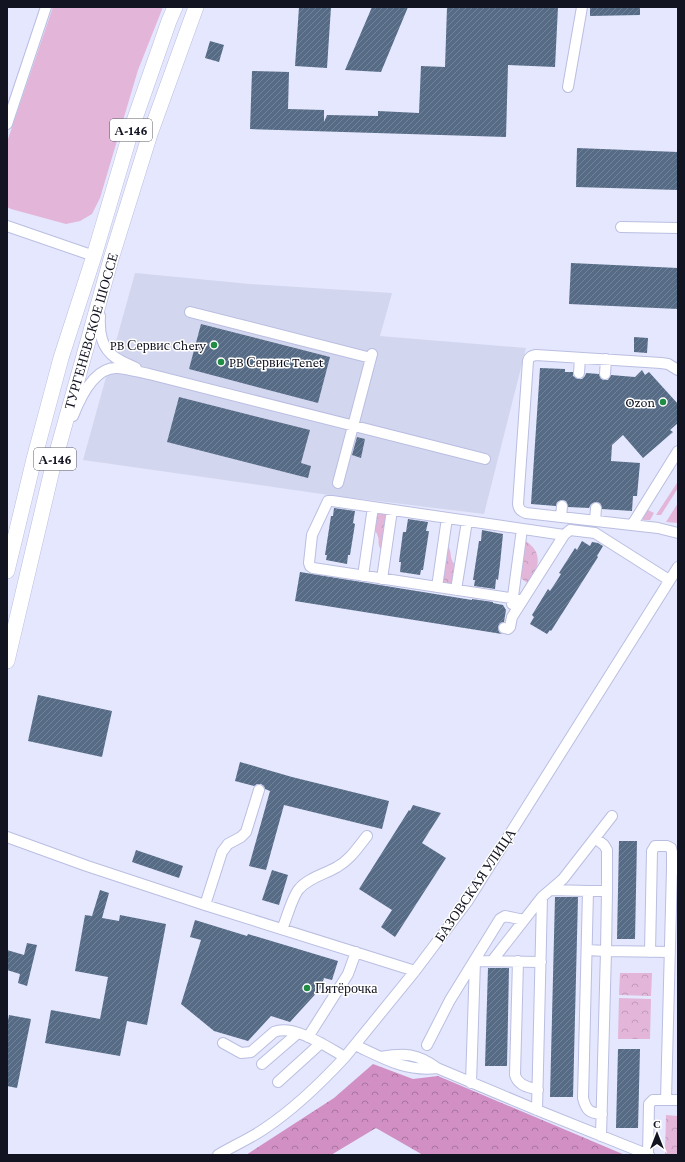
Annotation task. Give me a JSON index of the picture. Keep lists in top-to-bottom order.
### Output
{
  "streets": {
    "highway": ["А-146", "ТУРГЕНЕВСКОЕ ШОССЕ"],
    "street": ["БАЗОВСКАЯ УЛИЦА"]
  },
  "places": [
    "PB Сервис Chery",
    "PB Сервис Tenet",
    "Ozon",
    "Пятёрочка"
  ],
  "north": "top"
}
